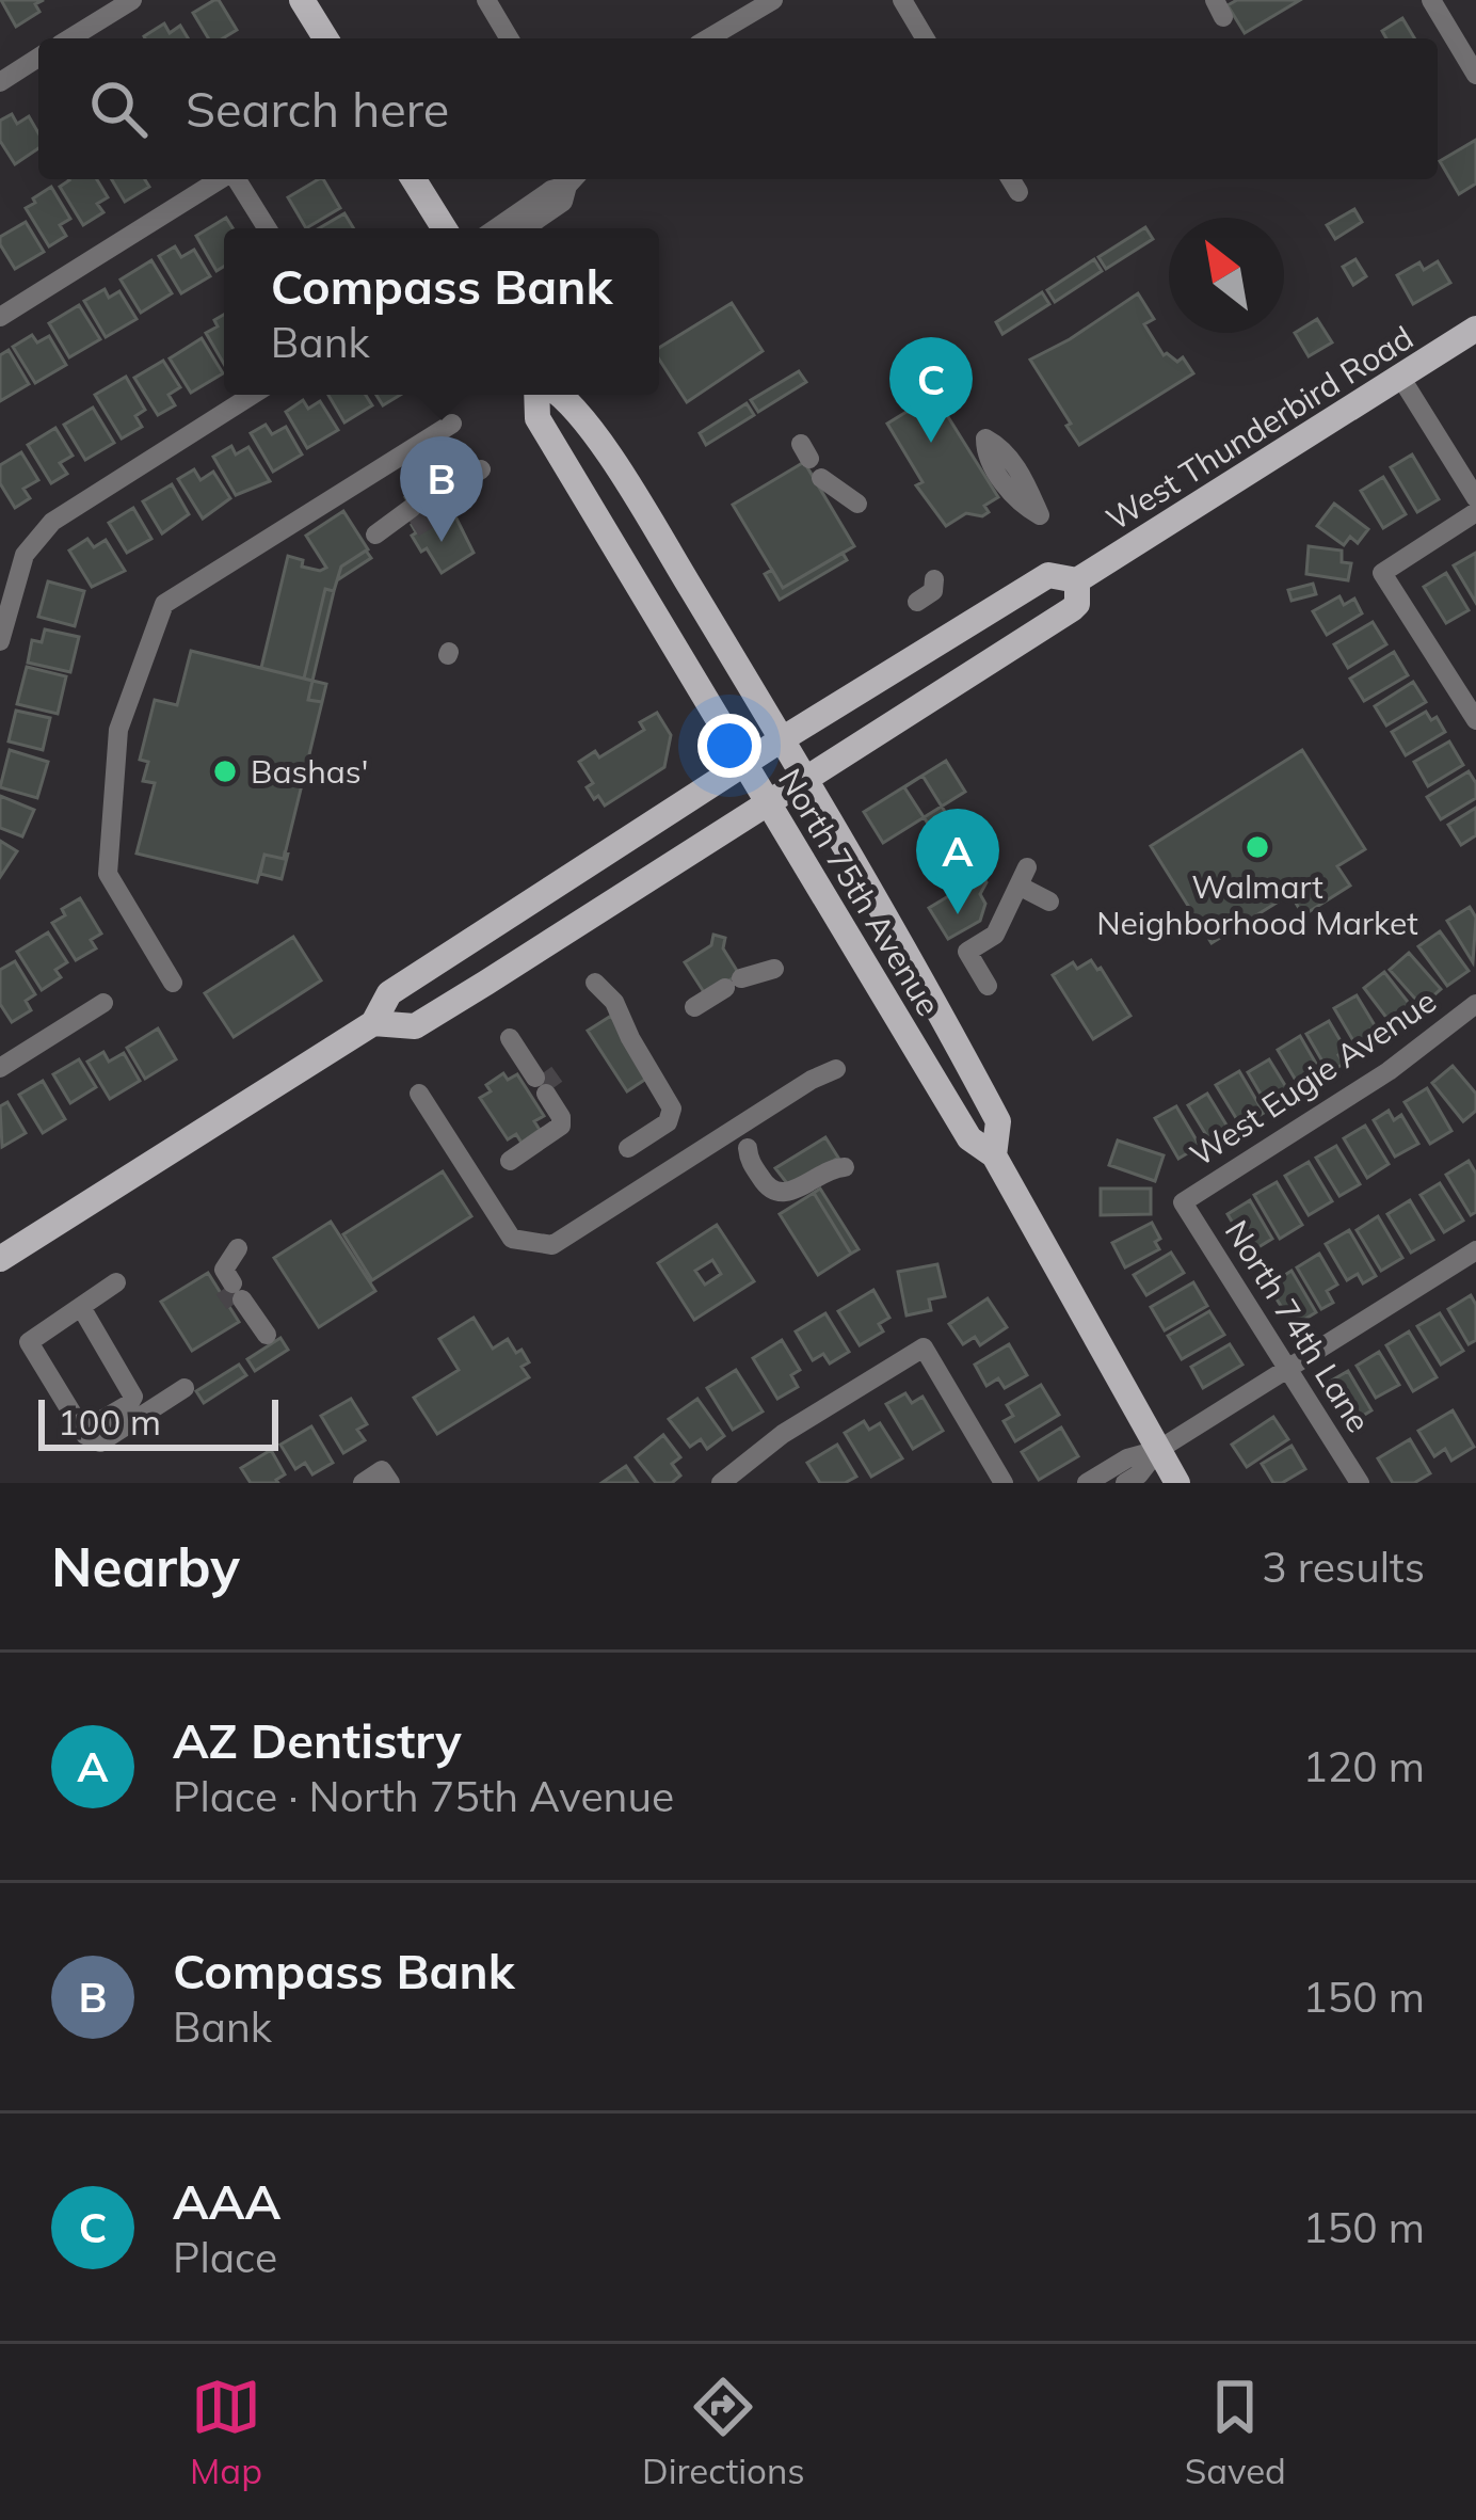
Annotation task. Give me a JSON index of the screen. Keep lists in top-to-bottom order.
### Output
{
  "streets": {
    "main road": ["West Thunderbird Road", "North 75th Avenue"],
    "street": ["West Eugie Avenue", "North 74th Lane"]
  },
  "crossings": [
    ["West Thunderbird Road", "North 75th Avenue"],
    ["West Eugie Avenue", "North 74th Lane"]
  ],
  "places": ["Bashas'", "Walmart Neighborhood Market"],
  "scale_bar": "100 m",
  "north": "top left",
  "page": {
    "search": "Search here",
    "popup": ["Compass Bank", "Bank"],
    "pins": ["C", "B", "A"],
    "scale": "100 m",
    "heading": ["Nearby", "3 results"],
    "list": [
      {
        "mark": "A",
        "name": "AZ Dentistry",
        "note": "Place · North 75th Avenue",
        "value": "120 m"
      },
      {
        "mark": "B",
        "name": "Compass Bank",
        "note": "Bank",
        "value": "150 m"
      },
      {
        "mark": "C",
        "name": "AAA",
        "note": "Place",
        "value": "150 m"
      }
    ],
    "nav": ["Map", "Directions", "Saved"]
  }
}
